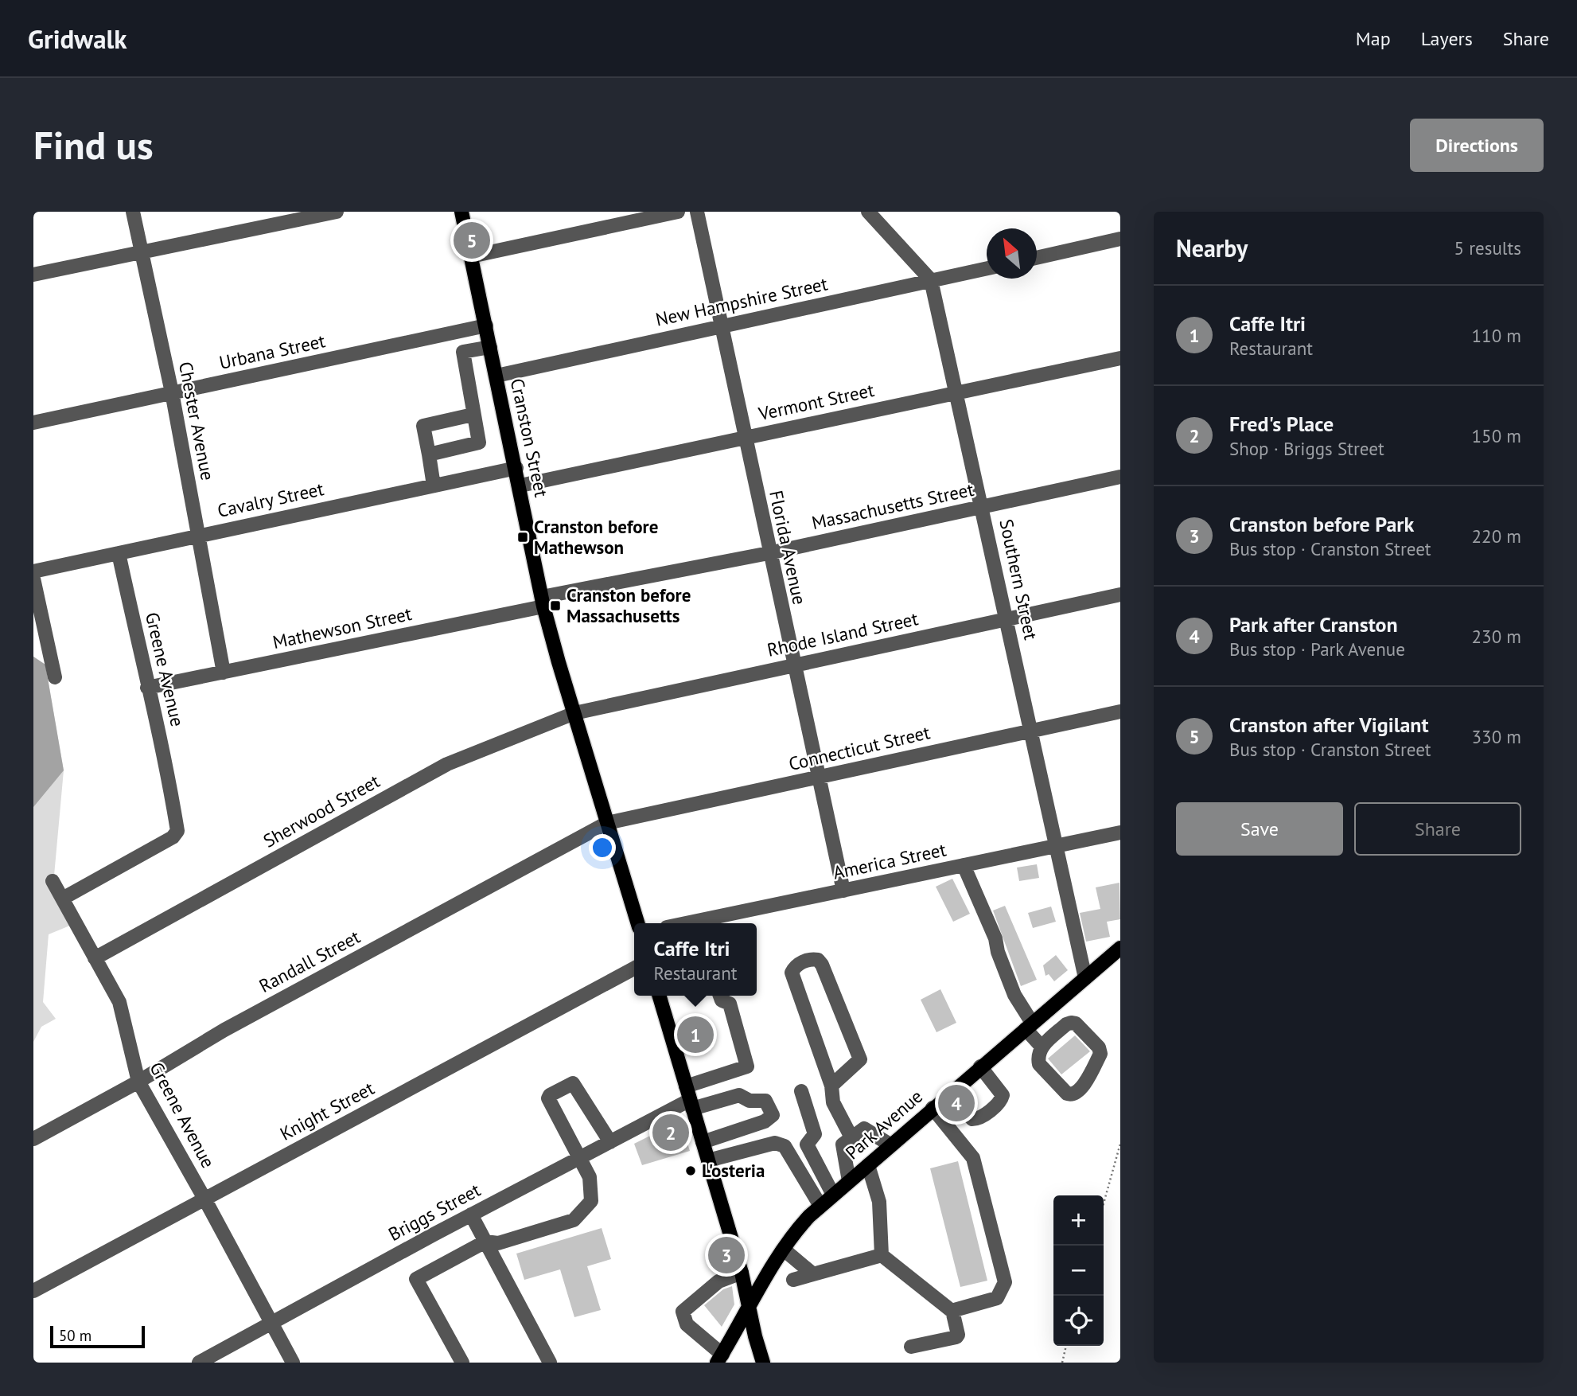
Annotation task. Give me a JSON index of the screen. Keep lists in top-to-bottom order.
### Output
{
  "streets": {
    "main road": ["Cranston Street", "Park Avenue"],
    "street": [
      "New Hampshire Street",
      "Urbana Street",
      "Vermont Street",
      "Chester Avenue",
      "Cavalry Street",
      "Massachusetts Street",
      "Florida Avenue",
      "Southern Street",
      "Mathewson Street",
      "Rhode Island Street",
      "Greene Avenue",
      "Connecticut Street",
      "Sherwood Street",
      "America Street",
      "Randall Street",
      "Knight Street",
      "Briggs Street"
    ]
  },
  "crossings": [
    ["New Hampshire Street", "Cranston Street"],
    ["New Hampshire Street", "Florida Avenue"],
    ["New Hampshire Street", "Southern Street"],
    ["Urbana Street", "Chester Avenue"],
    ["Urbana Street", "Cranston Street"],
    ["Vermont Street", "Cranston Street"],
    ["Vermont Street", "Florida Avenue"],
    ["Vermont Street", "Southern Street"],
    ["Chester Avenue", "Cavalry Street"],
    ["Chester Avenue", "Mathewson Street"],
    ["Cranston Street", "Cavalry Street"],
    ["Cranston Street", "Massachusetts Street"],
    ["Cranston Street", "Mathewson Street"],
    ["Cranston Street", "Rhode Island Street"],
    ["Cranston Street", "Connecticut Street"],
    ["Cranston Street", "Sherwood Street"],
    ["Cranston Street", "Randall Street"],
    ["Cavalry Street", "Greene Avenue"],
    ["Massachusetts Street", "Florida Avenue"],
    ["Massachusetts Street", "Southern Street"],
    ["Massachusetts Street", "Mathewson Street"],
    ["Florida Avenue", "Rhode Island Street"],
    ["Florida Avenue", "Connecticut Street"],
    ["Florida Avenue", "America Street"],
    ["Southern Street", "Rhode Island Street"],
    ["Southern Street", "Connecticut Street"],
    ["Southern Street", "America Street"],
    ["Southern Street", "Park Avenue"],
    ["Mathewson Street", "Greene Avenue"],
    ["Rhode Island Street", "Sherwood Street"],
    ["Greene Avenue", "Sherwood Street"],
    ["Greene Avenue", "Randall Street"],
    ["Greene Avenue", "Knight Street"],
    ["Greene Avenue", "Briggs Street"],
    ["Connecticut Street", "Randall Street"]
  ],
  "places": {
    "transit": ["Cranston before Mathewson", "Cranston before Massachusetts"],
    "other": ["L'osteria"]
  },
  "scale_bar": "50 m",
  "north": "top left",
  "page": {
    "header": "Gridwalk",
    "nav": ["Map", "Layers", "Share"],
    "buttons": [
      "Directions",
      ["Save", "Share"]
    ],
    "title": "Find us",
    "heading": ["Nearby", "5 results"],
    "pins": [
      "5",
      "1",
      "4",
      "2",
      "3"
    ],
    "list": [
      {
        "mark": "1",
        "name": "Caffe Itri",
        "note": "Restaurant",
        "value": "110 m"
      },
      {
        "mark": "2",
        "name": "Fred's Place",
        "note": "Shop · Briggs Street",
        "value": "150 m"
      },
      {
        "mark": "3",
        "name": "Cranston before Park",
        "note": "Bus stop · Cranston Street",
        "value": "220 m"
      },
      {
        "mark": "4",
        "name": "Park after Cranston",
        "note": "Bus stop · Park Avenue",
        "value": "230 m"
      },
      {
        "mark": "5",
        "name": "Cranston after Vigilant",
        "note": "Bus stop · Cranston Street",
        "value": "330 m"
      }
    ],
    "popup": ["Caffe Itri", "Restaurant"],
    "map_buttons": ["+", "−"],
    "scale": "50 m"
  }
}
